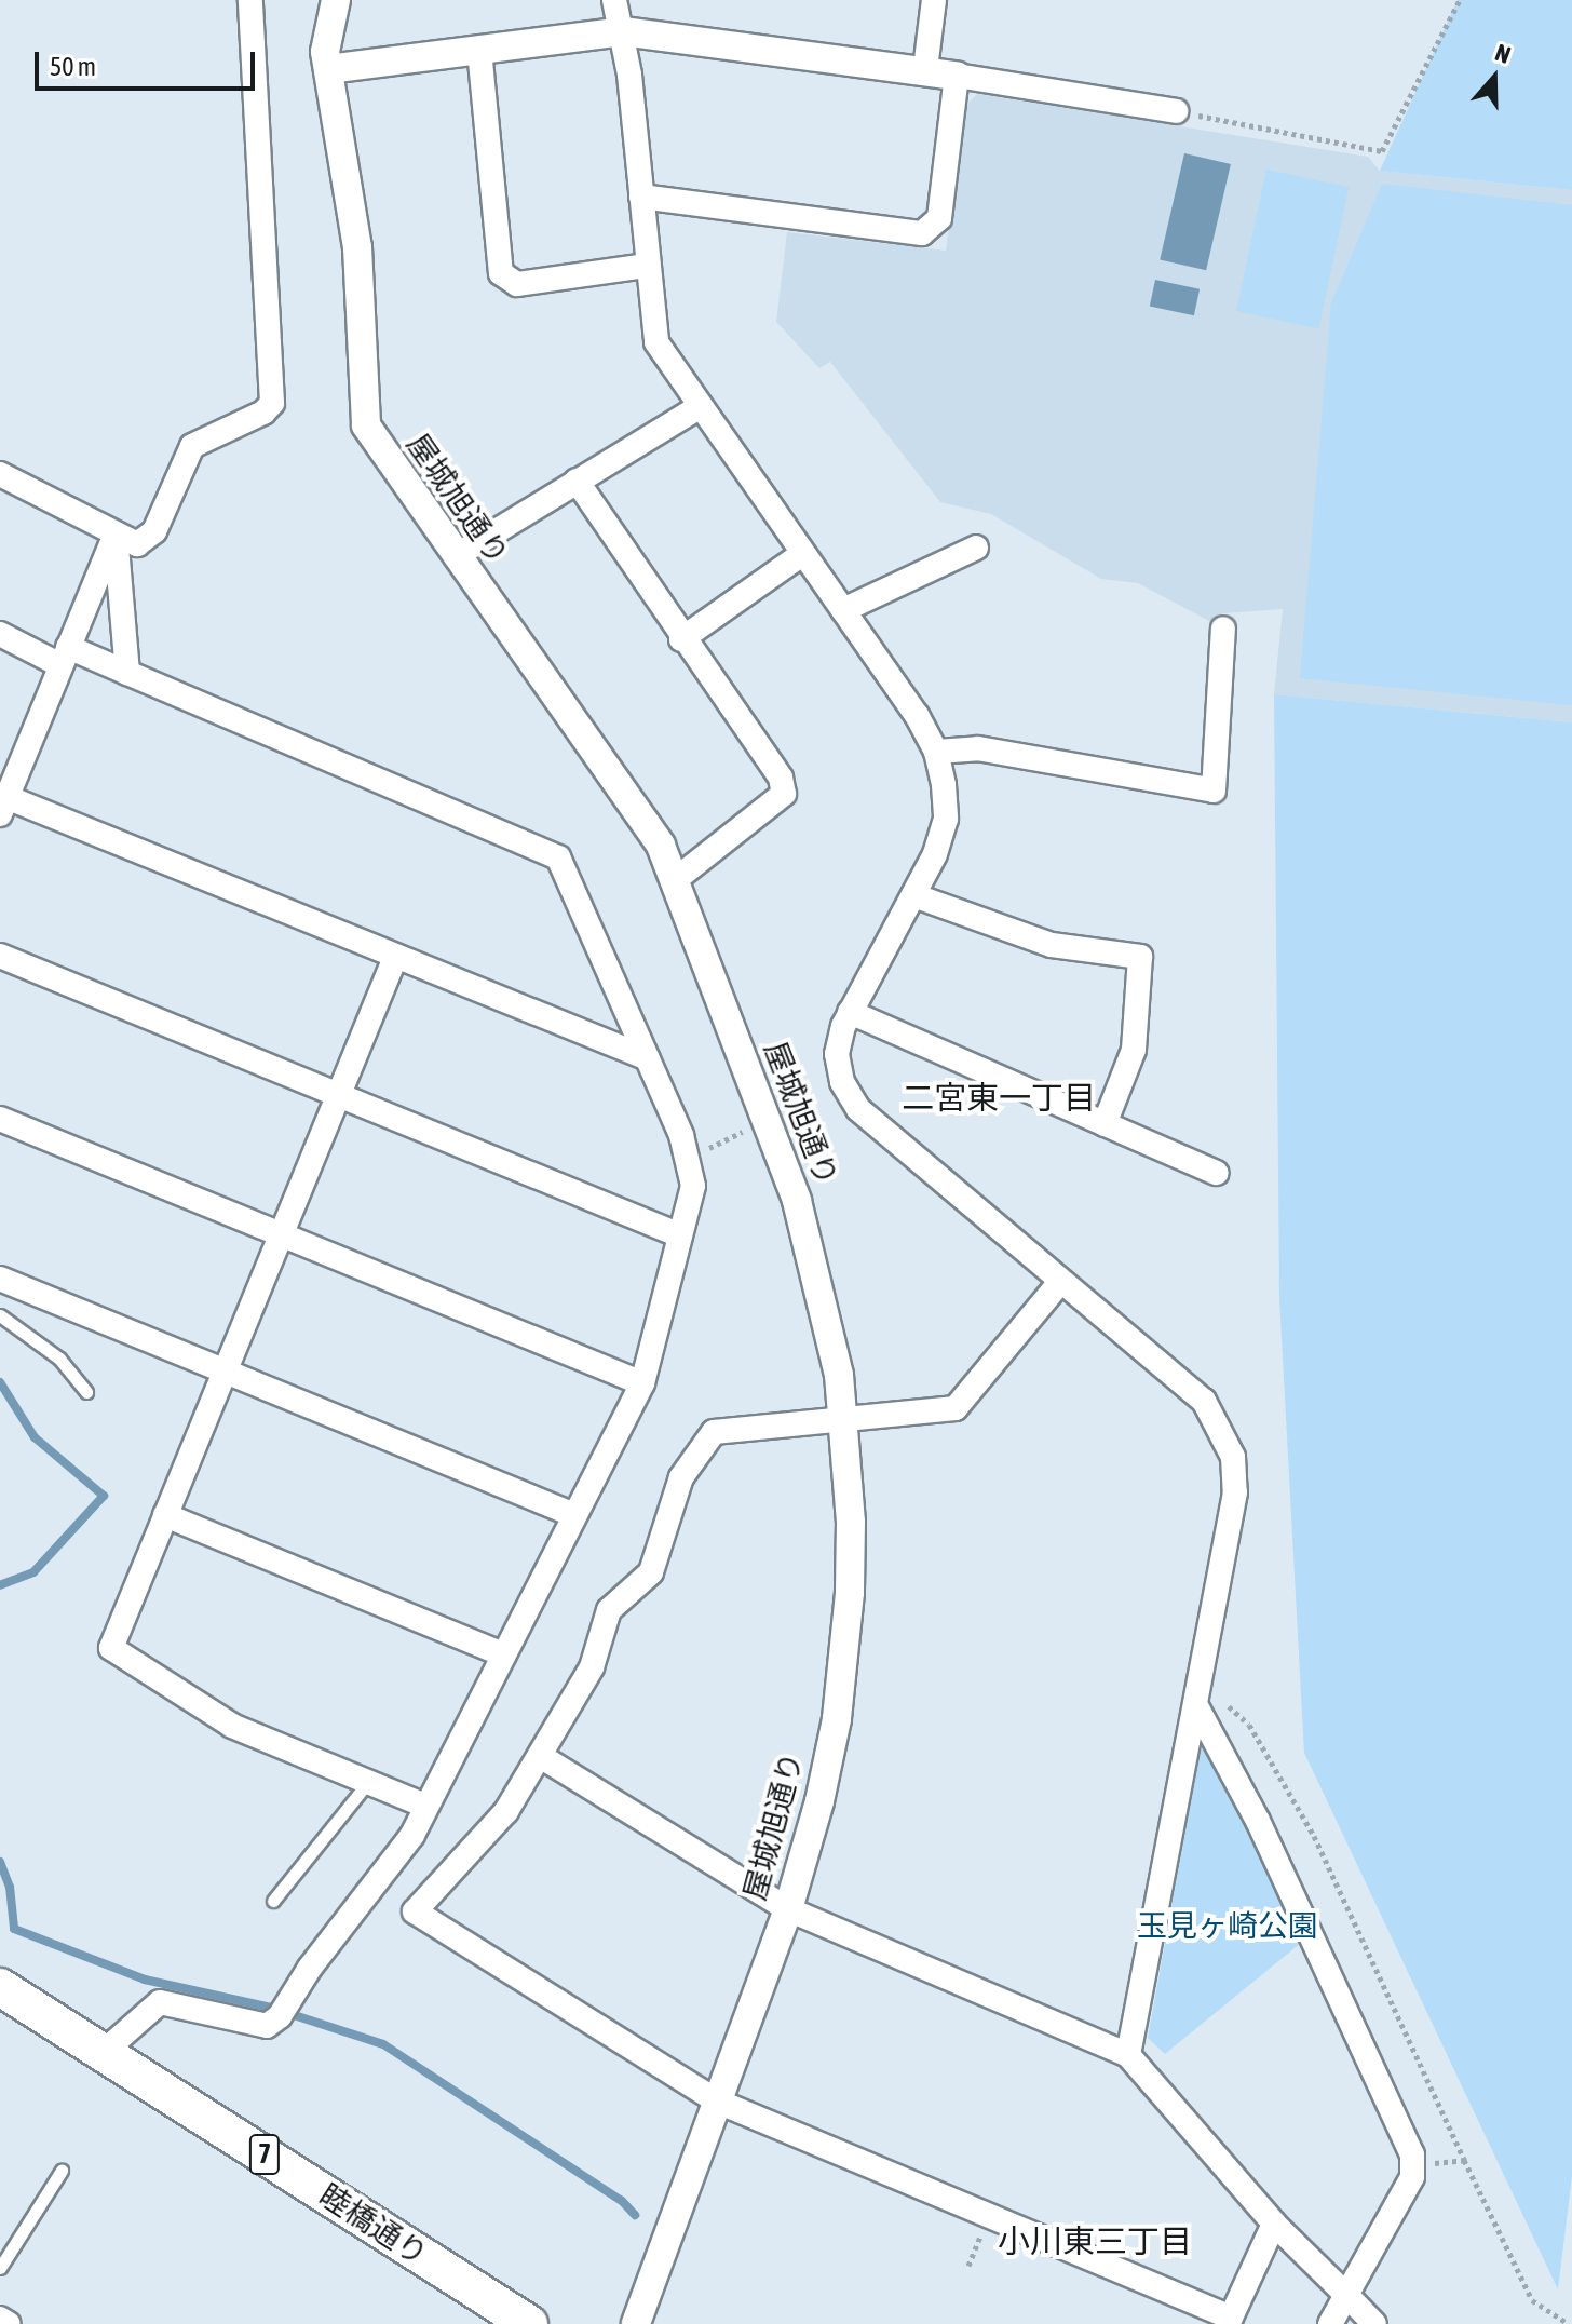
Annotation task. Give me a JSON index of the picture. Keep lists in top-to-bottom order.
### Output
{
  "streets": {
    "main road": ["7", "睦橋通り"],
    "street": ["屋城旭通り"]
  },
  "districts": ["二宮東一丁目", "小川東三丁目"],
  "parks": ["玉見ヶ崎公園"],
  "scale_bar": "50 m",
  "north": "top"
}
